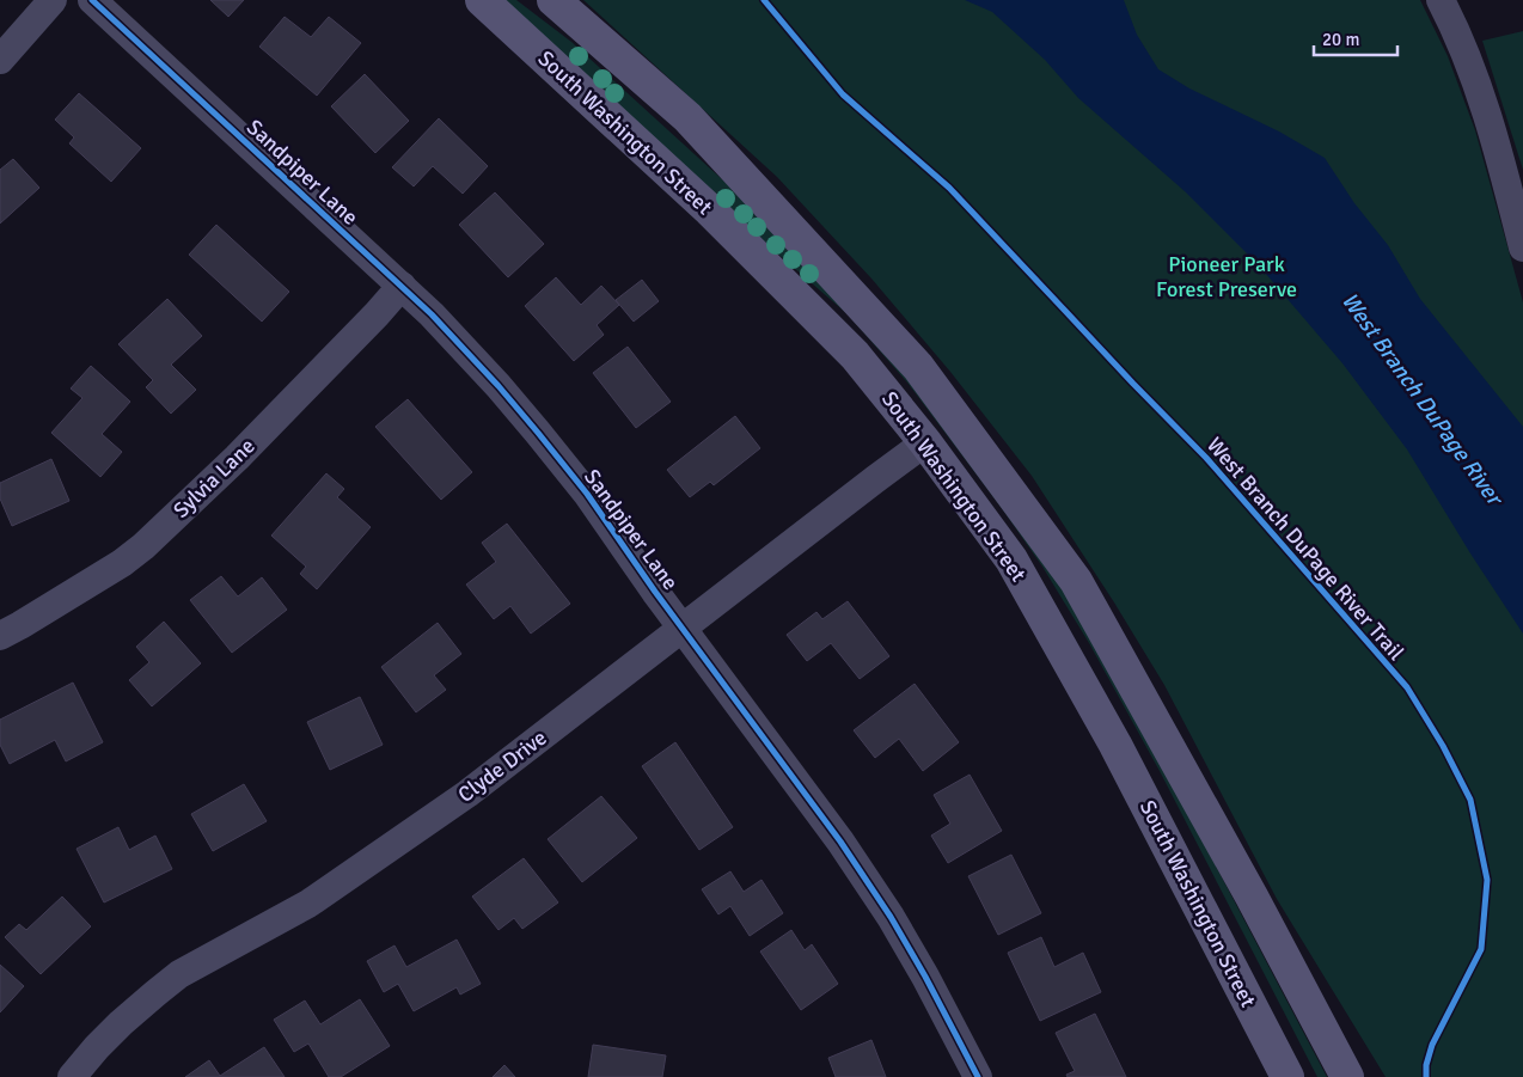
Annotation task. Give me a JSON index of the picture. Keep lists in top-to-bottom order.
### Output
{
  "streets": {
    "main road": ["South Washington Street"],
    "street": ["Sandpiper Lane", "Sylvia Lane", "Clyde Drive"],
    "cycle path": ["West Branch DuPage River Trail"]
  },
  "crossings": [
    ["South Washington Street", "Clyde Drive"],
    ["Sandpiper Lane", "Sylvia Lane"],
    ["Sandpiper Lane", "Clyde Drive"]
  ],
  "water": ["West Branch DuPage River"],
  "parks": ["Pioneer Park Forest Preserve"],
  "scale_bar": "20 m"
}
